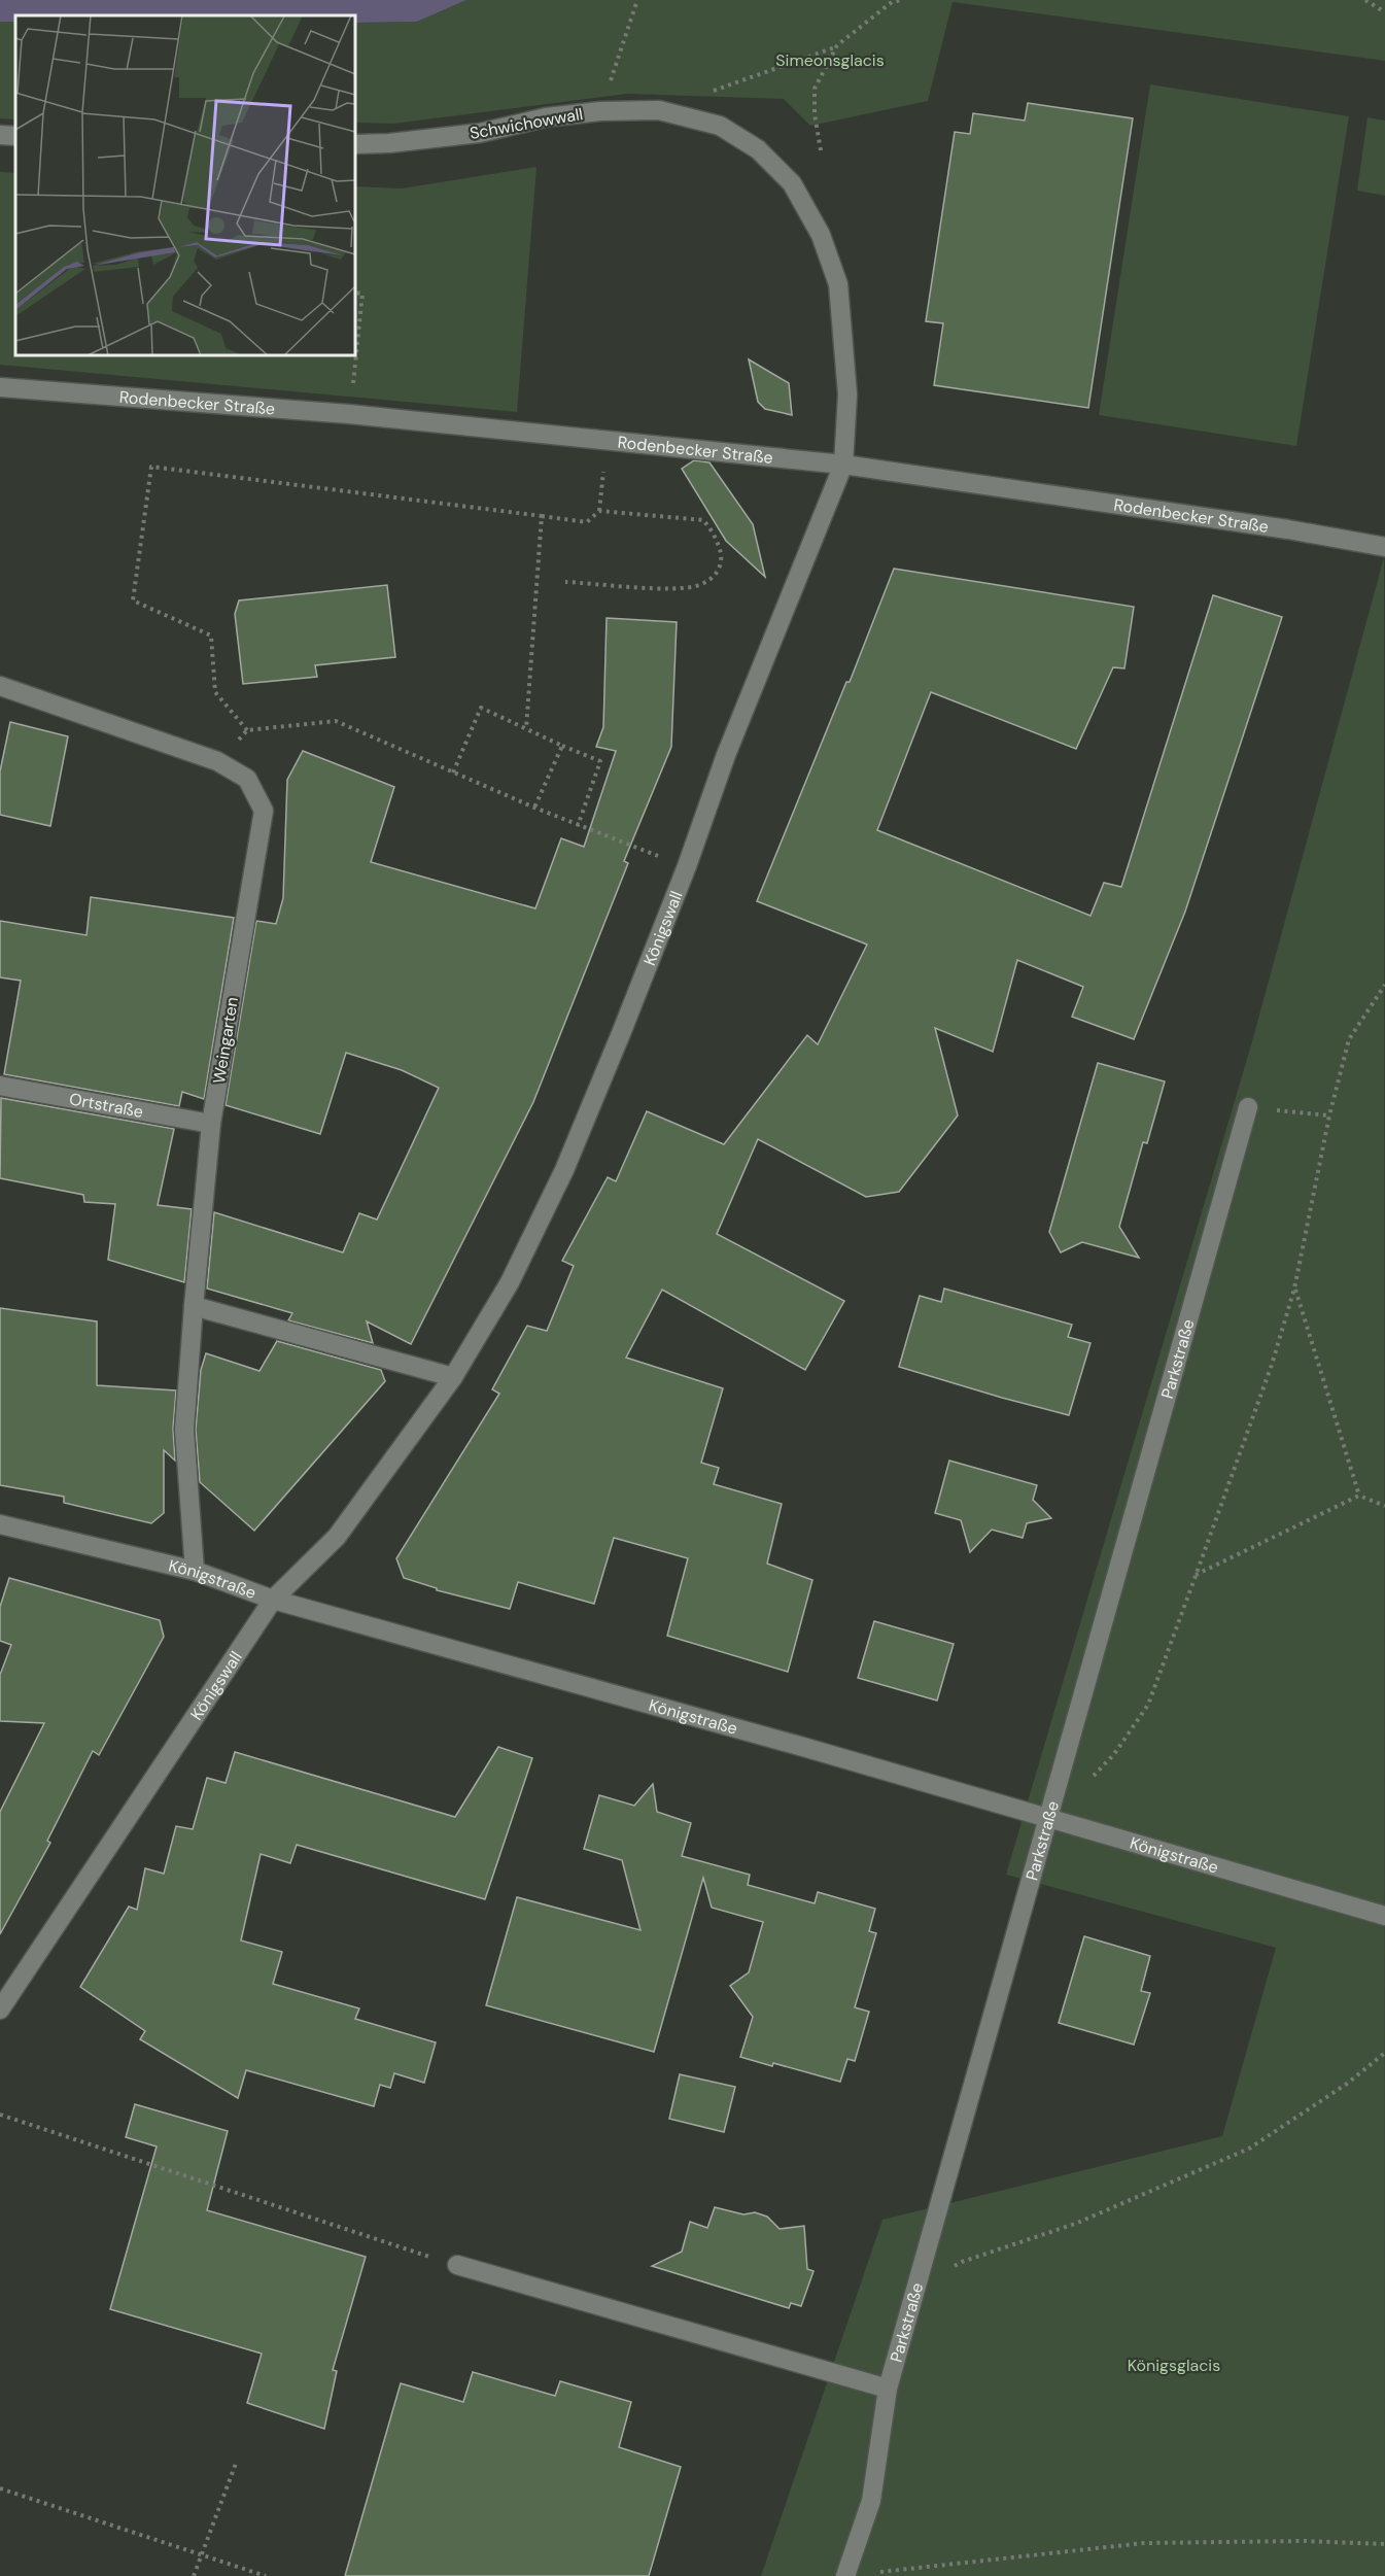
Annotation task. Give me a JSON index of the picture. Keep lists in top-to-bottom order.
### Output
{
  "streets": {
    "street": [
      "Schwichowwall",
      "Rodenbecker Straße",
      "Königswall",
      "Weingarten",
      "Ortstraße",
      "Parkstraße",
      "Königstraße"
    ]
  },
  "crossings": [
    ["Schwichowwall", "Rodenbecker Straße"],
    ["Schwichowwall", "Königswall"],
    ["Rodenbecker Straße", "Königswall"],
    ["Königswall", "Königstraße"],
    ["Weingarten", "Ortstraße"],
    ["Weingarten", "Königstraße"],
    ["Parkstraße", "Königstraße"]
  ],
  "parks": ["Simeonsglacis", "Königsglacis"]
}
